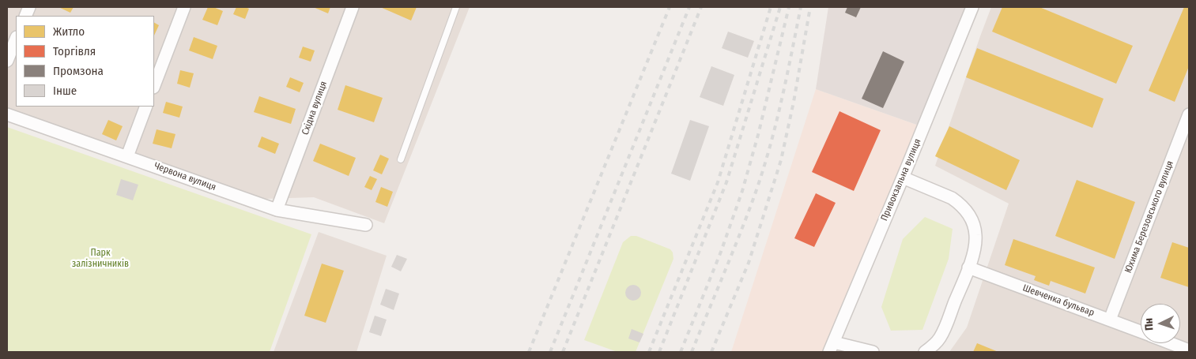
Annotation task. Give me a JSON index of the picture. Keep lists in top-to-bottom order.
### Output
{
  "streets": {
    "street": [
      "Східна вулиця",
      "Червона вулиця",
      "Привокзальна вулиця",
      "Юхима Березовського вулиця",
      "Шевченка бульвар"
    ]
  },
  "crossings": [
    ["Східна вулиця", "Червона вулиця"],
    ["Юхима Березовського вулиця", "Шевченка бульвар"]
  ],
  "parks": ["Парк залізничників"],
  "legend": [
    "Житло",
    "Торгівля",
    "Промзона",
    "Інше"
  ],
  "north": "left"
}
